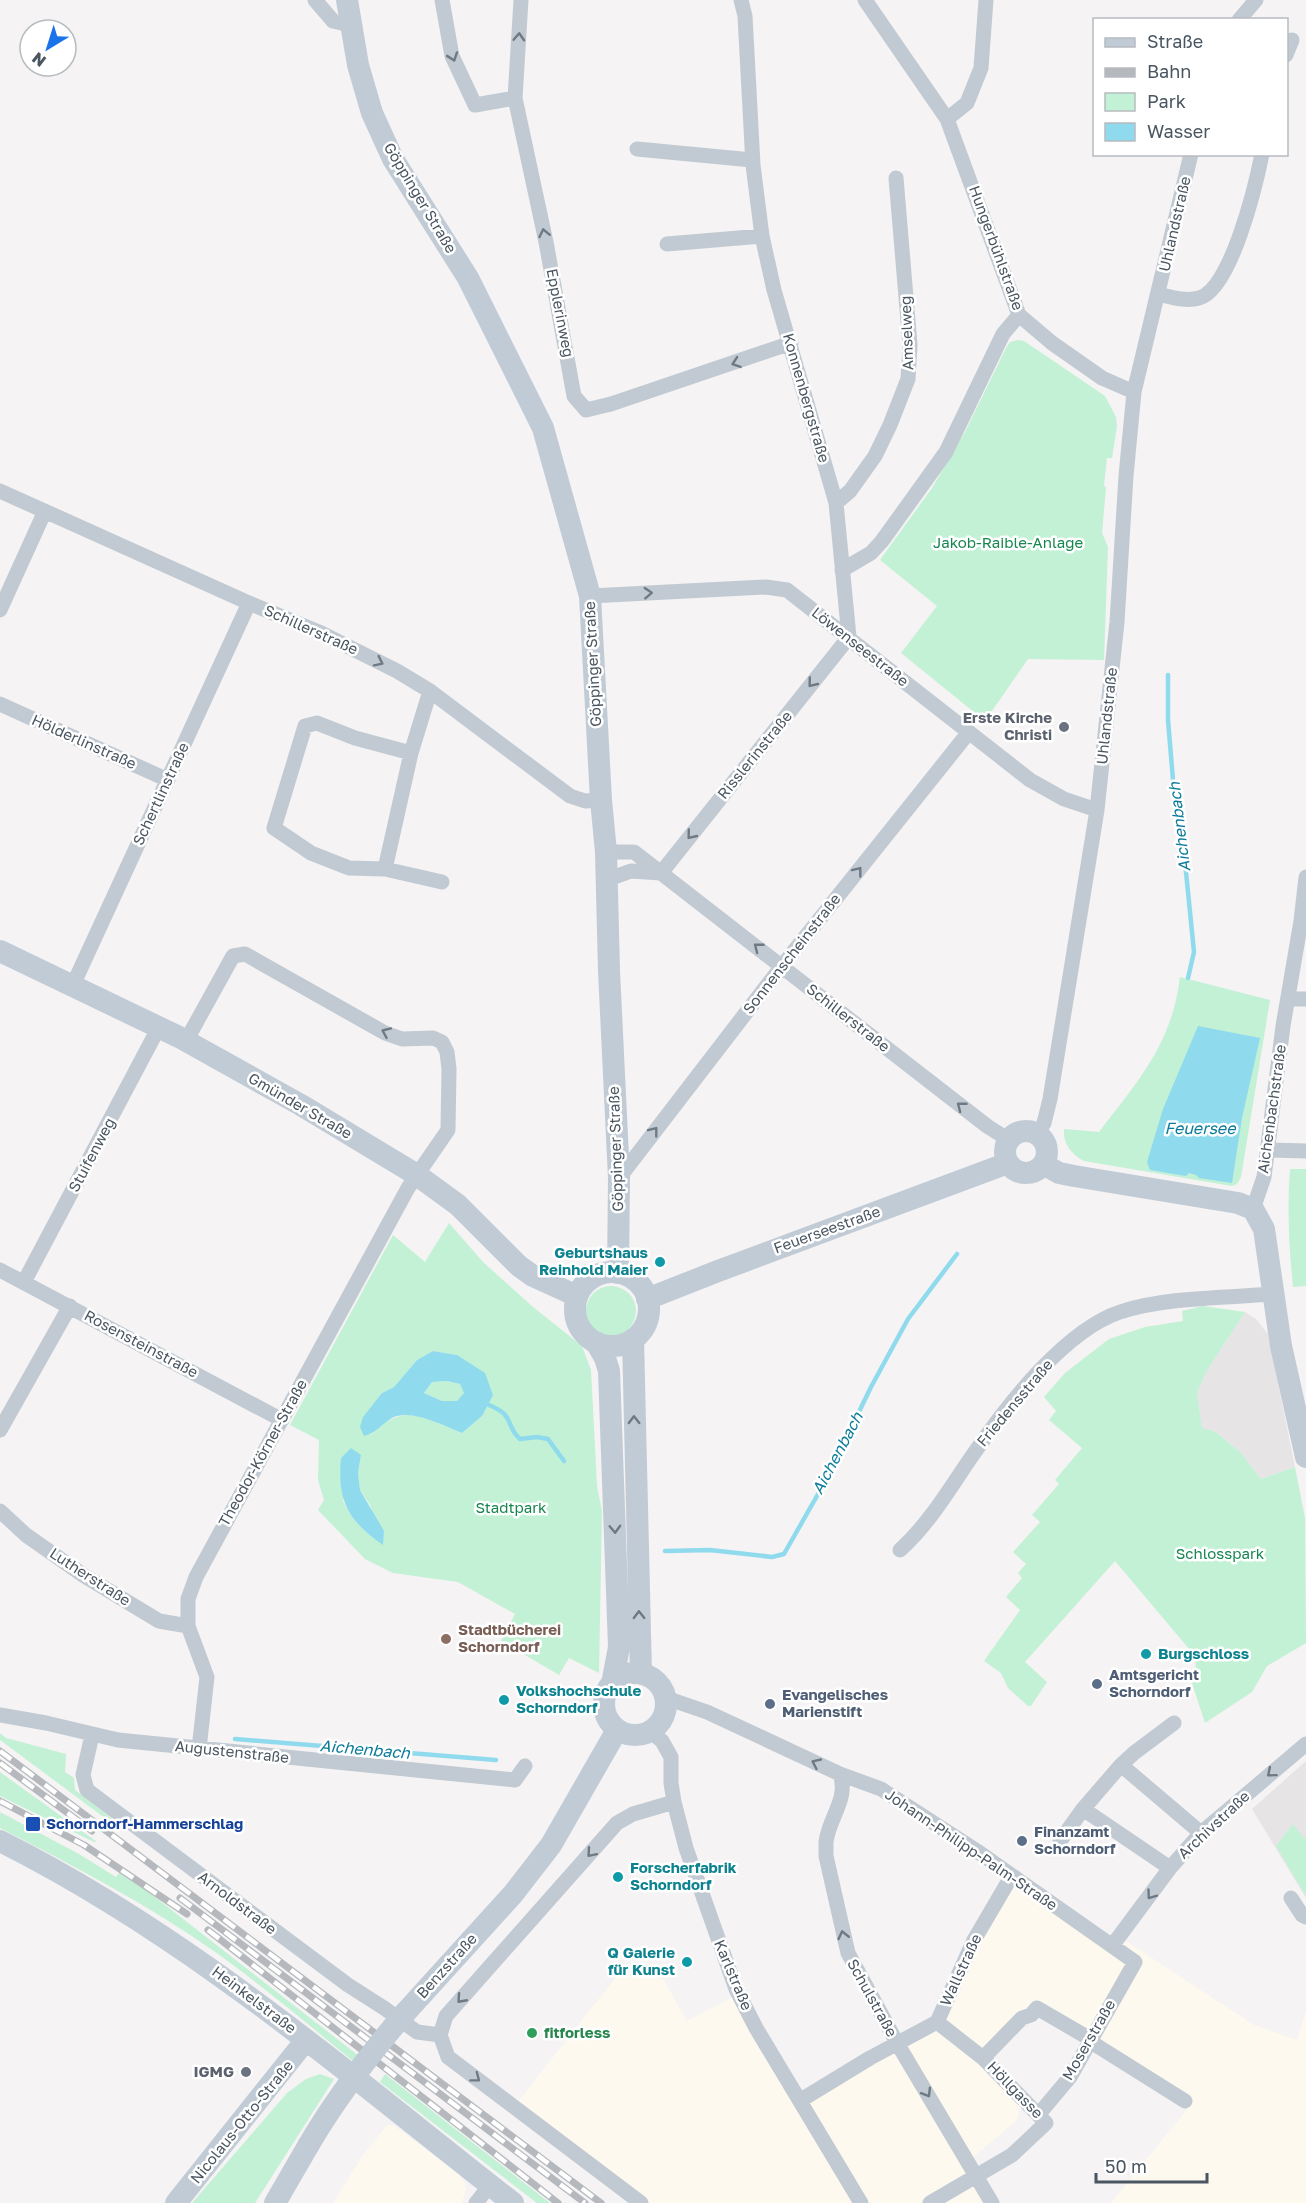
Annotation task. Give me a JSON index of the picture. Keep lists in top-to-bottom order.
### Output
{
  "streets": {
    "main road": [
      "Göppinger Straße",
      "Gmünder Straße",
      "Feuerseestraße",
      "Benzstraße",
      "Heinkelstraße",
      "Nicolaus-Otto-Straße"
    ],
    "street": [
      "Uhlandstraße",
      "Hungerbühlstraße",
      "Epplerinweg",
      "Amselweg",
      "Konnenbergstraße",
      "Schillerstraße",
      "Löwenseestraße",
      "Hölderlinstraße",
      "Risslerinstraße",
      "Schertlinstraße",
      "Sonnenscheinstraße",
      "Aichenbachstraße",
      "Stuifenweg",
      "Rosensteinstraße",
      "Friedensstraße",
      "Theodor-Körner-Straße",
      "Lutherstraße",
      "Augustenstraße",
      "Archivstraße",
      "Johann-Philipp-Palm-Straße",
      "Arnoldstraße",
      "Wallstraße",
      "Karlstraße",
      "Schulstraße",
      "Moserstraße",
      "Höllgasse"
    ]
  },
  "crossings": [
    ["Göppinger Straße", "Schillerstraße"],
    ["Göppinger Straße", "Löwenseestraße"],
    ["Göppinger Straße", "Sonnenscheinstraße"],
    ["Göppinger Straße", "Gmünder Straße"],
    ["Göppinger Straße", "Feuerseestraße"],
    ["Uhlandstraße", "Hungerbühlstraße"],
    ["Uhlandstraße", "Schillerstraße"],
    ["Uhlandstraße", "Löwenseestraße"],
    ["Uhlandstraße", "Feuerseestraße"],
    ["Epplerinweg", "Konnenbergstraße"],
    ["Amselweg", "Konnenbergstraße"],
    ["Konnenbergstraße", "Löwenseestraße"],
    ["Konnenbergstraße", "Risslerinstraße"],
    ["Schillerstraße", "Risslerinstraße"],
    ["Schillerstraße", "Schertlinstraße"],
    ["Schillerstraße", "Sonnenscheinstraße"],
    ["Schillerstraße", "Feuerseestraße"],
    ["Löwenseestraße", "Risslerinstraße"],
    ["Löwenseestraße", "Sonnenscheinstraße"],
    ["Hölderlinstraße", "Schertlinstraße"],
    ["Schertlinstraße", "Gmünder Straße"],
    ["Gmünder Straße", "Stuifenweg"],
    ["Gmünder Straße", "Feuerseestraße"],
    ["Gmünder Straße", "Theodor-Körner-Straße"],
    ["Stuifenweg", "Rosensteinstraße"],
    ["Rosensteinstraße", "Theodor-Körner-Straße"],
    ["Theodor-Körner-Straße", "Lutherstraße"],
    ["Theodor-Körner-Straße", "Augustenstraße"],
    ["Augustenstraße", "Arnoldstraße"],
    ["Archivstraße", "Johann-Philipp-Palm-Straße"],
    ["Johann-Philipp-Palm-Straße", "Benzstraße"],
    ["Johann-Philipp-Palm-Straße", "Wallstraße"],
    ["Johann-Philipp-Palm-Straße", "Karlstraße"],
    ["Johann-Philipp-Palm-Straße", "Schulstraße"],
    ["Johann-Philipp-Palm-Straße", "Moserstraße"],
    ["Benzstraße", "Karlstraße"],
    ["Wallstraße", "Karlstraße"],
    ["Wallstraße", "Schulstraße"],
    ["Wallstraße", "Höllgasse"],
    ["Schulstraße", "Moserstraße"],
    ["Heinkelstraße", "Nicolaus-Otto-Straße"],
    ["Moserstraße", "Höllgasse"]
  ],
  "one_way": [
    "Löwenseestraße",
    "Risslerinstraße",
    "Sonnenscheinstraße",
    "Johann-Philipp-Palm-Straße"
  ],
  "water": ["Aichenbach", "Feuersee"],
  "parks": ["Jakob-Raible-Anlage", "Stadtpark", "Schlosspark"],
  "places": {
    "other": [
      "Erste Kirche Christi",
      "Geburtshaus Reinhold Maier",
      "Stadtbücherei Schorndorf",
      "Burgschloss",
      "Amtsgericht Schorndorf",
      "Volkshochschule Schorndorf",
      "Evangelisches Marienstift",
      "Finanzamt Schorndorf",
      "Forscherfabrik Schorndorf",
      "Q Galerie für Kunst",
      "fitforless",
      "IGMG"
    ],
    "transit": ["Schorndorf-Hammerschlag"]
  },
  "legend": [
    "Straße",
    "Bahn",
    "Park",
    "Wasser"
  ],
  "scale_bar": "50 m",
  "north": "bottom left"
}
